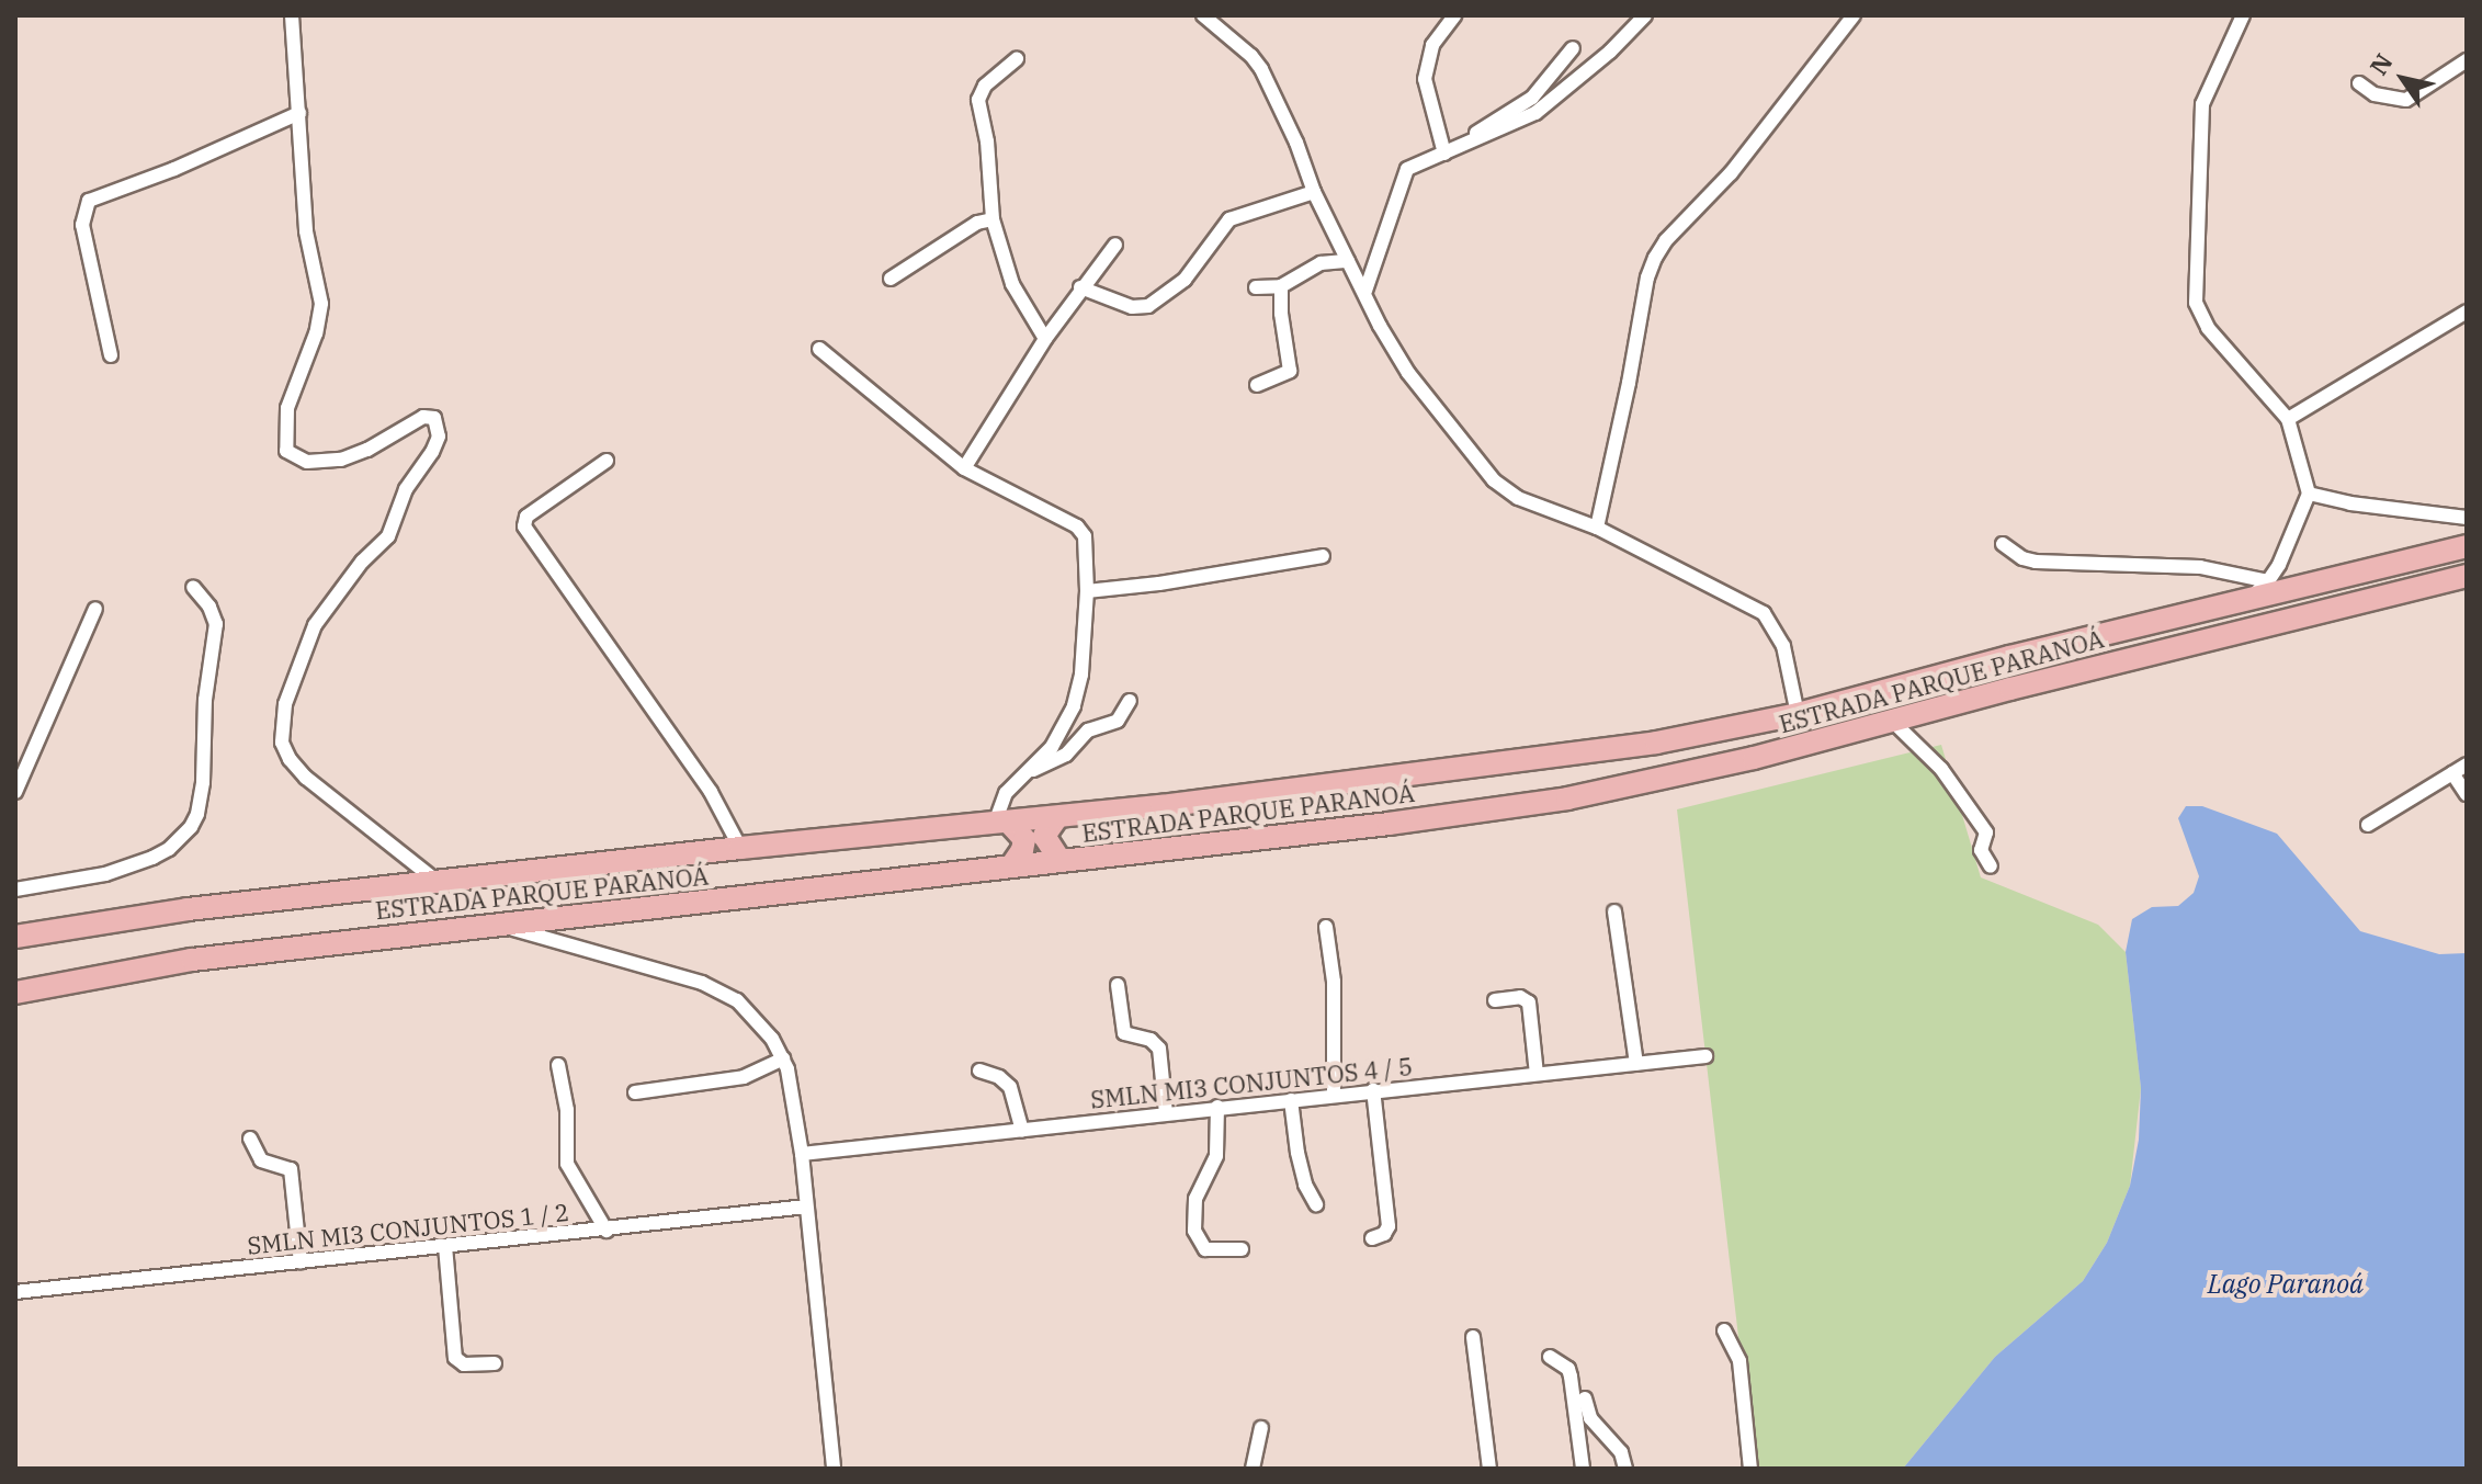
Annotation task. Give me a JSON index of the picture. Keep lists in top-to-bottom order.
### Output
{
  "streets": {
    "main road": ["ESTRADA PARQUE PARANOÁ"],
    "street": ["SMLN MI3 CONJUNTOS 4 / 5", "SMLN MI3 CONJUNTOS 1 / 2"]
  },
  "water": ["Lago Paranoá"],
  "north": "top left"
}
